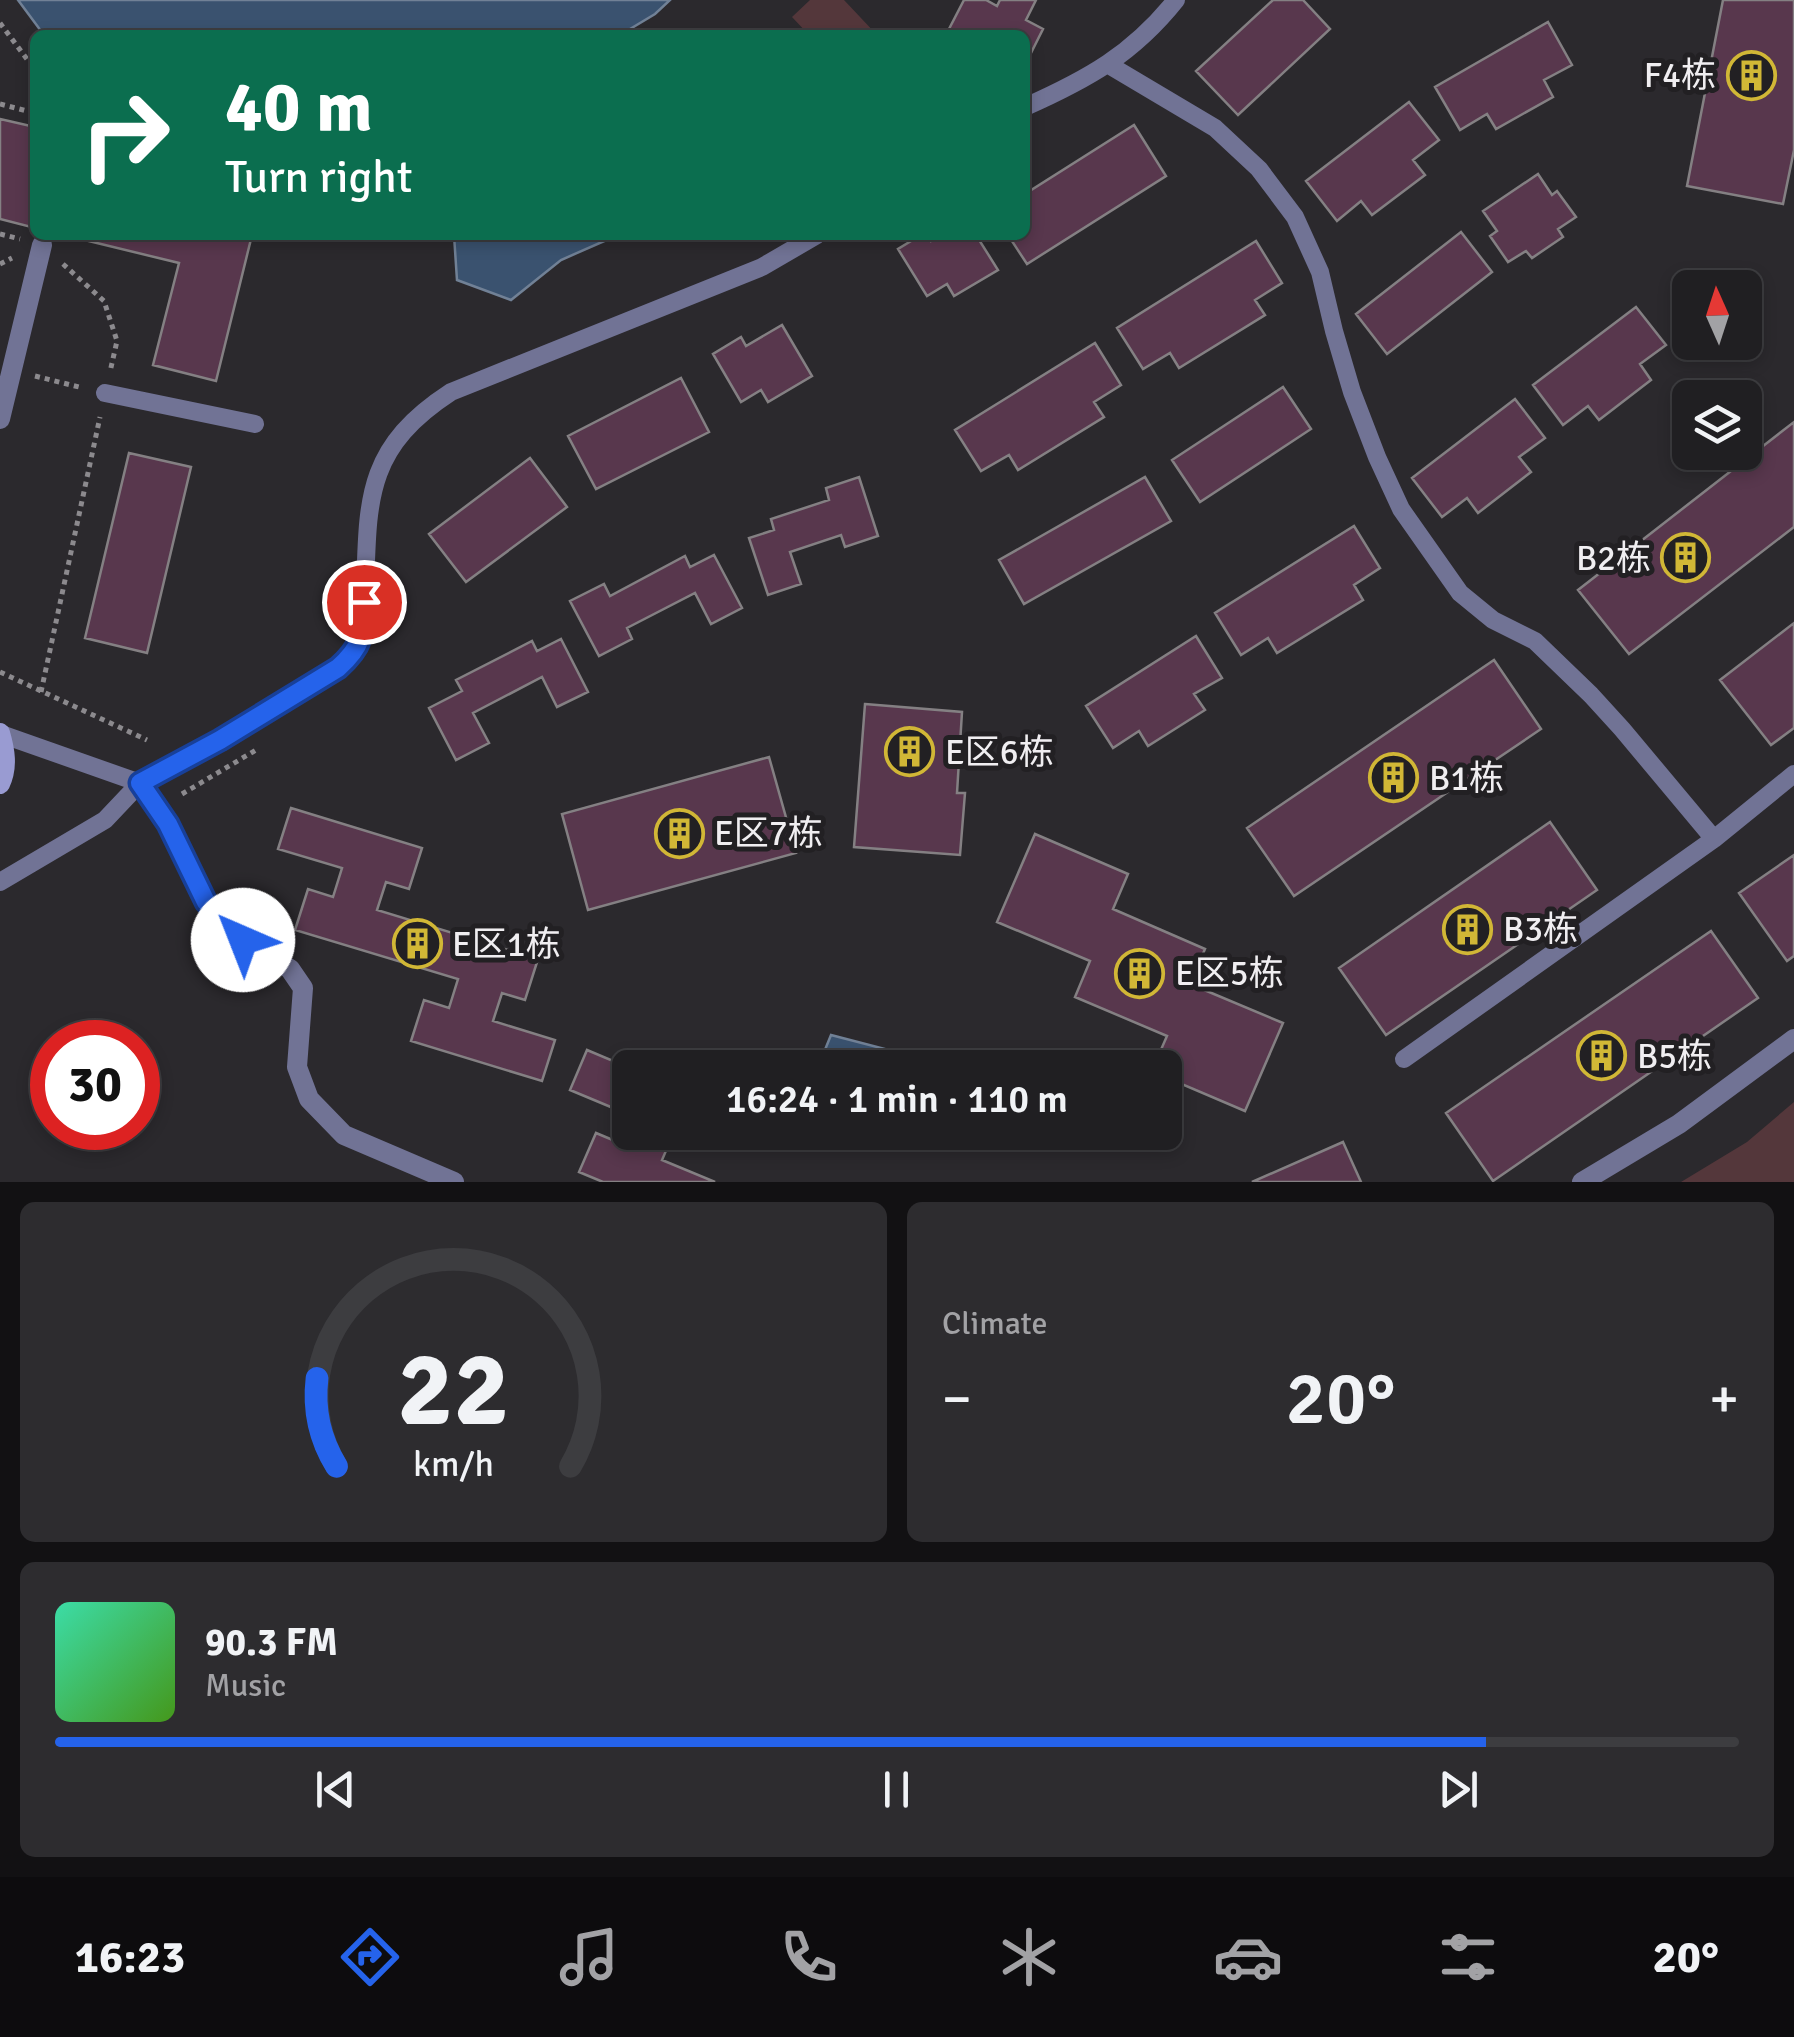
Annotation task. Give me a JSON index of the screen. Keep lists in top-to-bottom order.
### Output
{
  "places": {
    "building": [
      "F4栋",
      "B2栋",
      "E区6栋",
      "B1栋",
      "E区7栋",
      "B3栋",
      "E区1栋",
      "E区5栋",
      "B5栋"
    ]
  },
  "north": "top",
  "page": {
    "turn": ["40 m", "Turn right"],
    "limit": "30",
    "trip": "16:24 · 1 min · 110 m",
    "tile": "Climate",
    "heat": ["−", "20°", "+"],
    "song": ["90.3 FM", "Music"],
    "tabs": ["16:23", "20°"],
    "gauge": ["22", "km/h"]
  }
}
